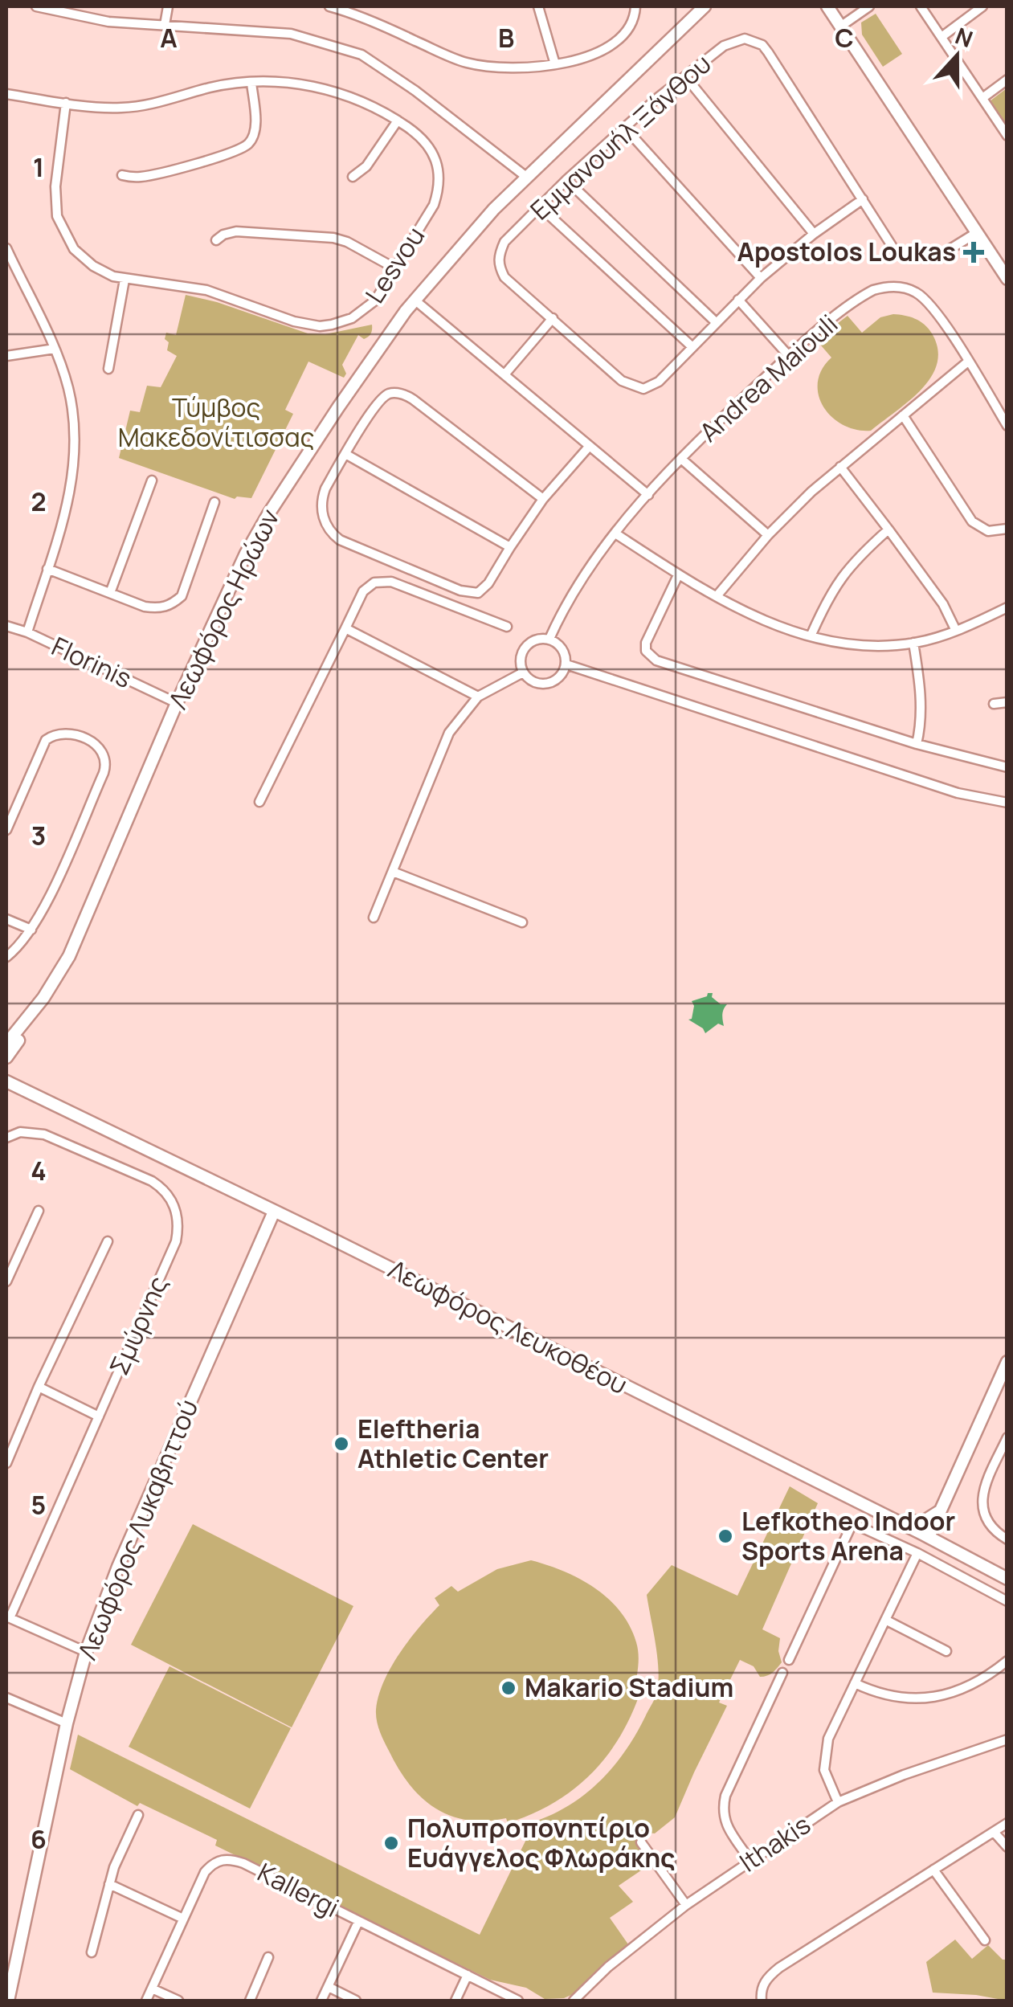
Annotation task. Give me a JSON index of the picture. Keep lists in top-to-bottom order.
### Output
{
  "streets": {
    "main road": ["Λεωφόρος Ηρώων", "Λεωφόρος Λευκοθέου", "Λεωφόρος Λυκαβηττού"],
    "street": [
      "Εμμανουήλ Ξάνθου",
      "Lesvou",
      "Andrea Maiouli",
      "Florinis",
      "Σμύρνης",
      "Ithakis",
      "Kallergi"
    ]
  },
  "crossings": [
    ["Λεωφόρος Ηρώων", "Florinis"],
    ["Λεωφόρος Λευκοθέου", "Λεωφόρος Λυκαβηττού"]
  ],
  "parks": ["Τύμβος Μακεδονίτισσας"],
  "places": {
    "health": ["Apostolos Loukas"],
    "other": [
      "Eleftheria Athletic Center",
      "Lefkotheo Indoor Sports Arena",
      "Makario Stadium",
      "Πολυπροπονητίριο Ευάγγελος Φλωράκης"
    ]
  },
  "north": "top",
  "grid": {
    "columns": ["A", "B", "C"],
    "rows": [
      "1",
      "2",
      "3",
      "4",
      "5",
      "6"
    ]
  }
}
